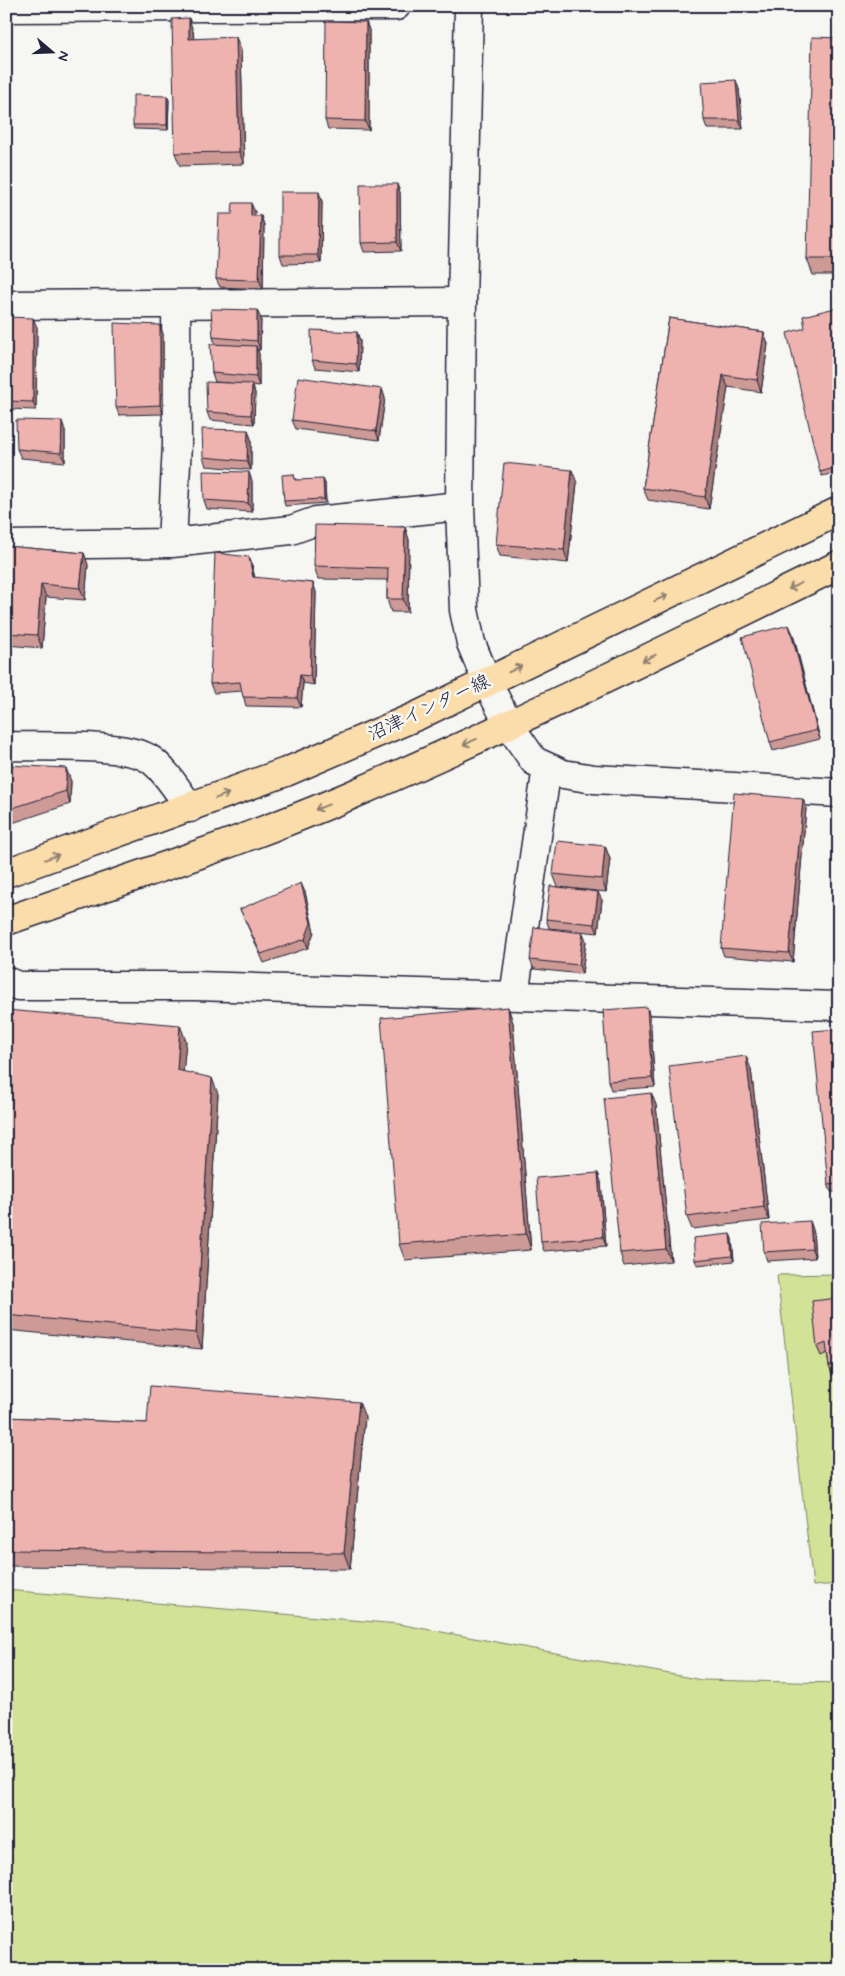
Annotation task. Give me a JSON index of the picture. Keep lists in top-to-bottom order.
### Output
{
  "streets": {
    "main road": ["沼津インター線"]
  },
  "north": "right"
}
